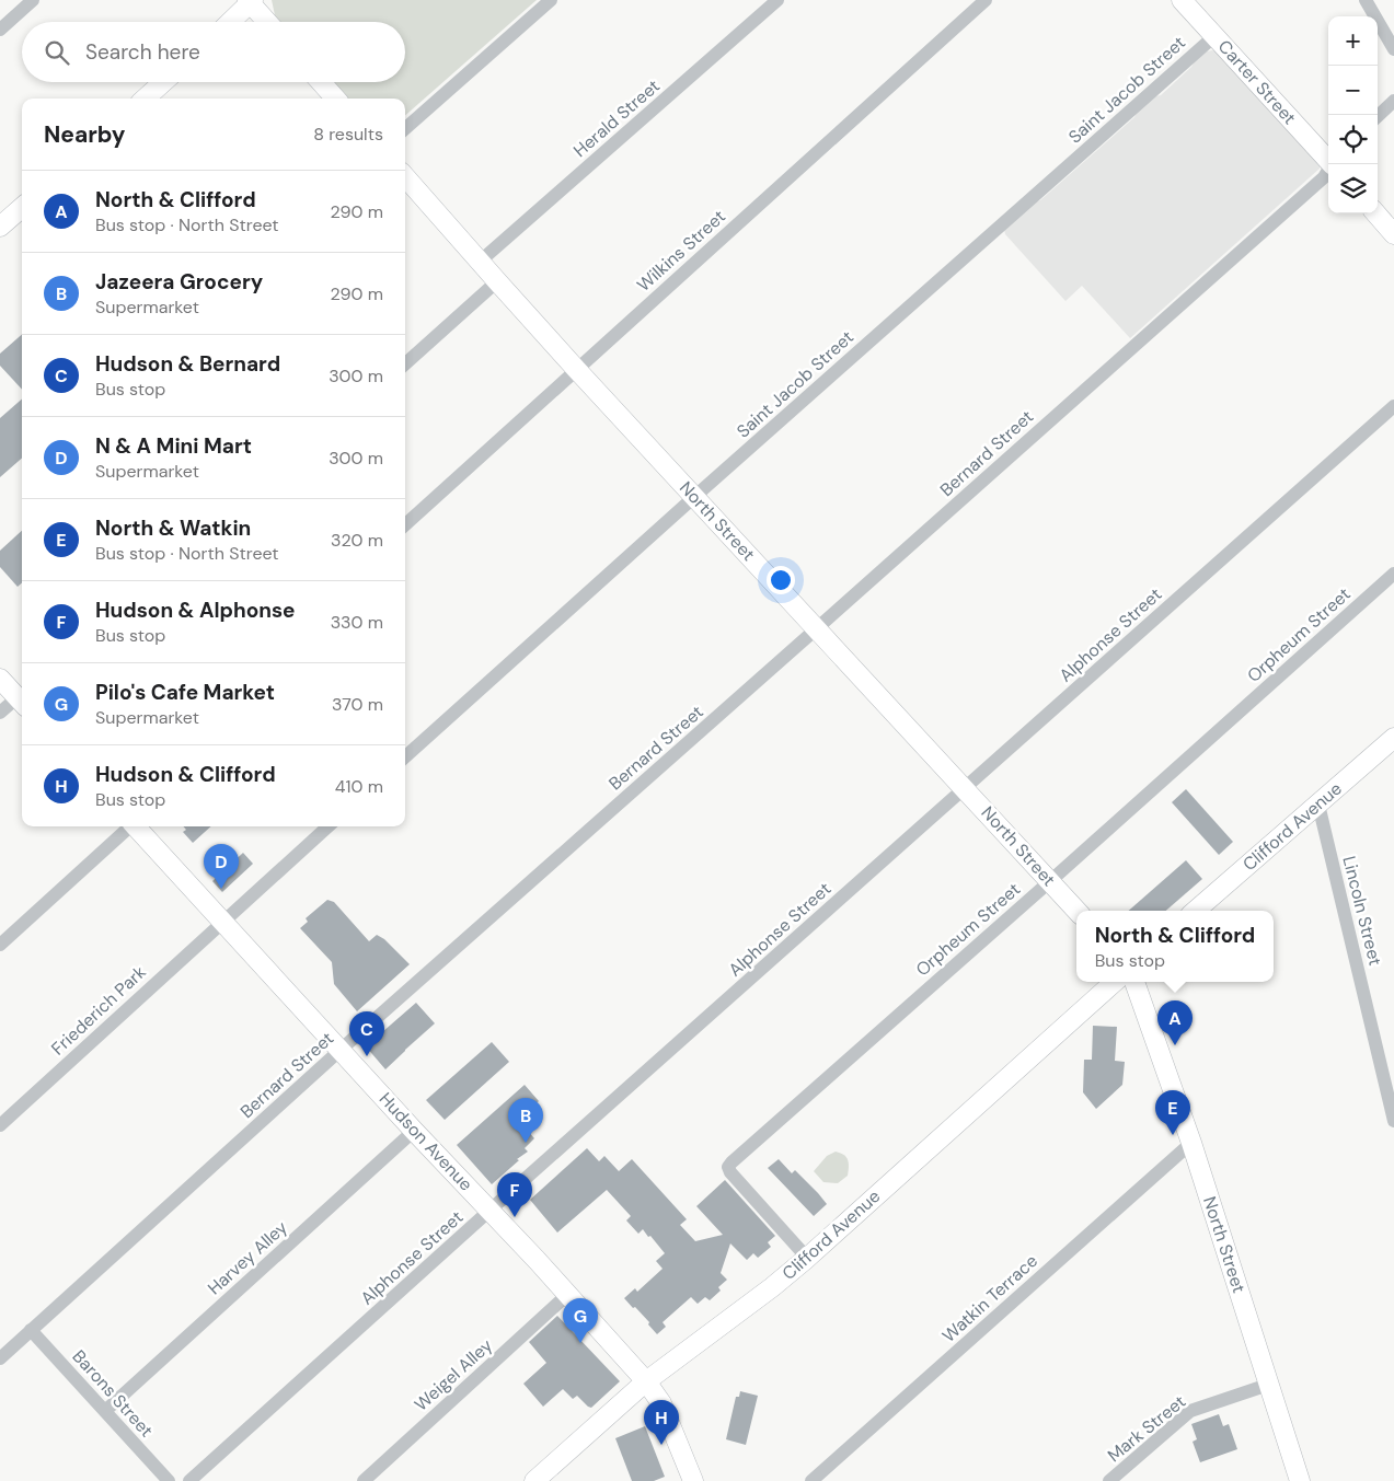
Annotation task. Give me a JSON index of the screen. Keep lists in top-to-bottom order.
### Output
{
  "streets": {
    "main road": [
      "Carter Street",
      "North Street",
      "Clifford Avenue",
      "Hudson Avenue"
    ],
    "street": [
      "Saint Jacob Street",
      "Herald Street",
      "Wilkins Street",
      "Bernard Street",
      "Alphonse Street",
      "Orpheum Street",
      "Lincoln Street",
      "Friederich Park",
      "Harvey Alley",
      "Watkin Terrace",
      "Weigel Alley",
      "Barons Street",
      "Mark Street"
    ]
  },
  "crossings": [
    ["Carter Street", "Saint Jacob Street"],
    ["Saint Jacob Street", "North Street"],
    ["Herald Street", "North Street"],
    ["Wilkins Street", "North Street"],
    ["Bernard Street", "North Street"],
    ["Bernard Street", "Hudson Avenue"],
    ["Bernard Street", "Barons Street"],
    ["North Street", "Alphonse Street"],
    ["North Street", "Orpheum Street"],
    ["North Street", "Watkin Terrace"],
    ["North Street", "Mark Street"],
    ["Alphonse Street", "Hudson Avenue"],
    ["Orpheum Street", "Clifford Avenue"],
    ["Clifford Avenue", "Lincoln Street"],
    ["Clifford Avenue", "Hudson Avenue"],
    ["Friederich Park", "Hudson Avenue"],
    ["Hudson Avenue", "Harvey Alley"],
    ["Hudson Avenue", "Weigel Alley"],
    ["Harvey Alley", "Barons Street"]
  ],
  "page": {
    "map_buttons": ["+", "−"],
    "search": "Search here",
    "heading": ["Nearby", "8 results"],
    "list": [
      {
        "mark": "A",
        "name": "North & Clifford",
        "note": "Bus stop · North Street",
        "value": "290 m"
      },
      {
        "mark": "B",
        "name": "Jazeera Grocery",
        "note": "Supermarket",
        "value": "290 m"
      },
      {
        "mark": "C",
        "name": "Hudson & Bernard",
        "note": "Bus stop",
        "value": "300 m"
      },
      {
        "mark": "D",
        "name": "N & A Mini Mart",
        "note": "Supermarket",
        "value": "300 m"
      },
      {
        "mark": "E",
        "name": "North & Watkin",
        "note": "Bus stop · North Street",
        "value": "320 m"
      },
      {
        "mark": "F",
        "name": "Hudson & Alphonse",
        "note": "Bus stop",
        "value": "330 m"
      },
      {
        "mark": "G",
        "name": "Pilo's Cafe Market",
        "note": "Supermarket",
        "value": "370 m"
      },
      {
        "mark": "H",
        "name": "Hudson & Clifford",
        "note": "Bus stop",
        "value": "410 m"
      }
    ],
    "pins": [
      "D",
      "A",
      "C",
      "E",
      "B",
      "F",
      "G",
      "H"
    ],
    "popup": ["North & Clifford", "Bus stop"]
  }
}
